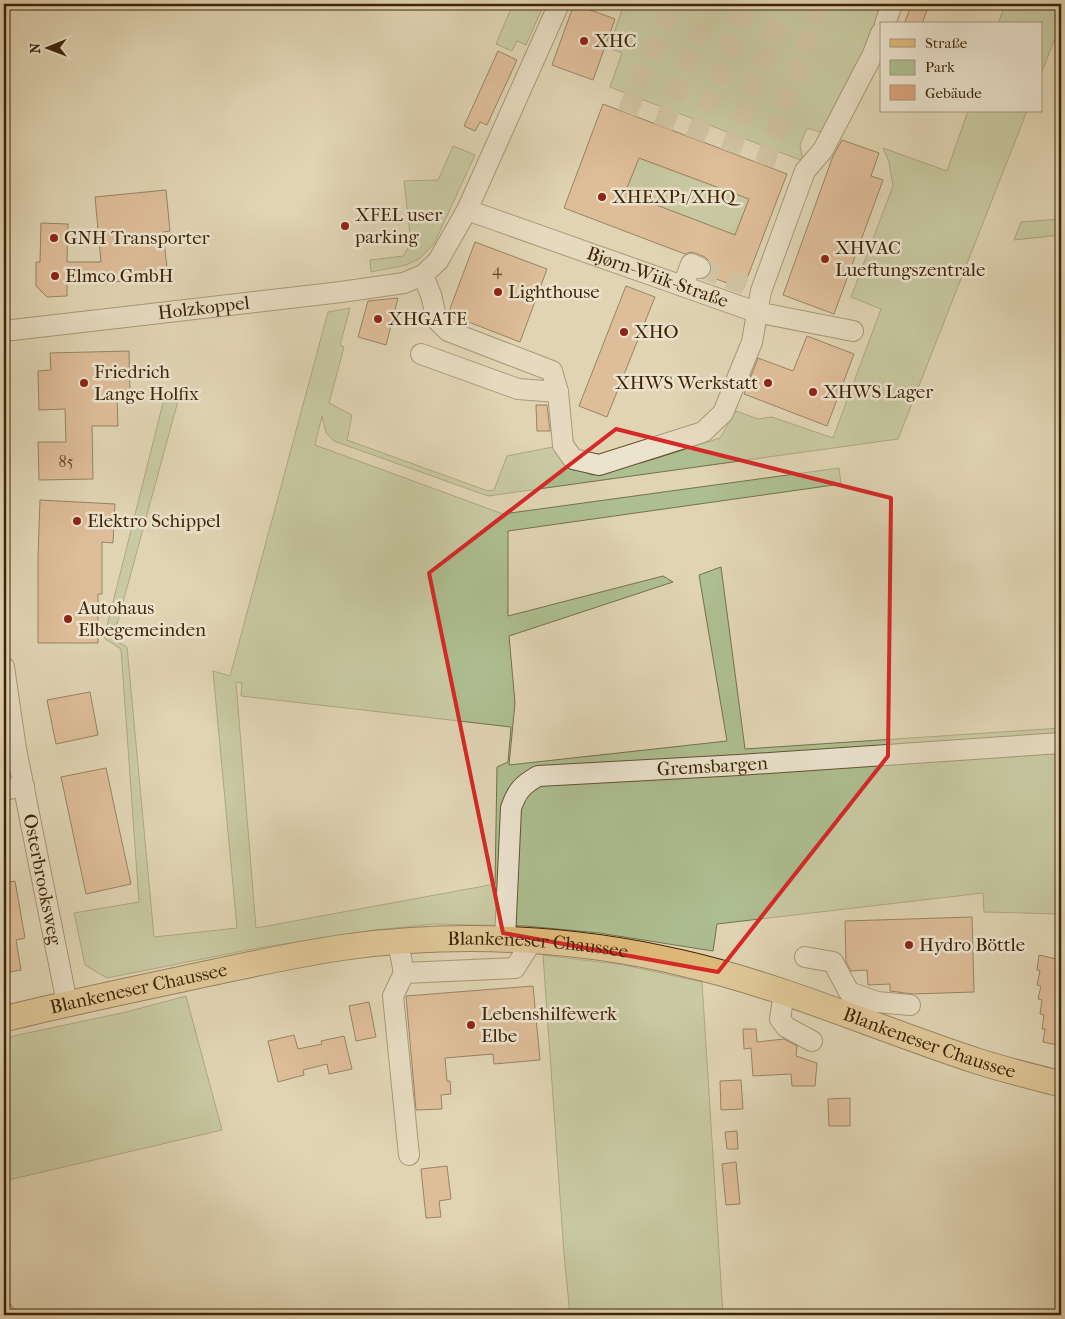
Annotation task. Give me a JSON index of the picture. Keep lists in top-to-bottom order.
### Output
{
  "streets": {
    "main road": ["Blankeneser Chaussee"],
    "street": [
      "Bjørn-Wiik-Straße",
      "Holzkoppel",
      "Gremsbargen",
      "Osterbrooksweg"
    ]
  },
  "crossings": [
    ["Gremsbargen", "Blankeneser Chaussee"],
    ["Osterbrooksweg", "Blankeneser Chaussee"]
  ],
  "places": [
    "XHC",
    "XHEXP1/XHQ",
    "XFEL user parking",
    "GNH Transporter",
    "XHVAC Lueftungszentrale",
    "Elmco GmbH",
    "Lighthouse",
    "XHGATE",
    "XHO",
    "Friedrich Lange Holfix",
    "XHWS Werkstatt",
    "XHWS Lager",
    "Elektro Schippel",
    "Autohaus Elbegemeinden",
    "Hydro Böttle",
    "Lebenshilfewerk Elbe"
  ],
  "house_numbers": ["4", "85"],
  "legend": ["Straße", "Park", "Gebäude"],
  "north": "left"
}
